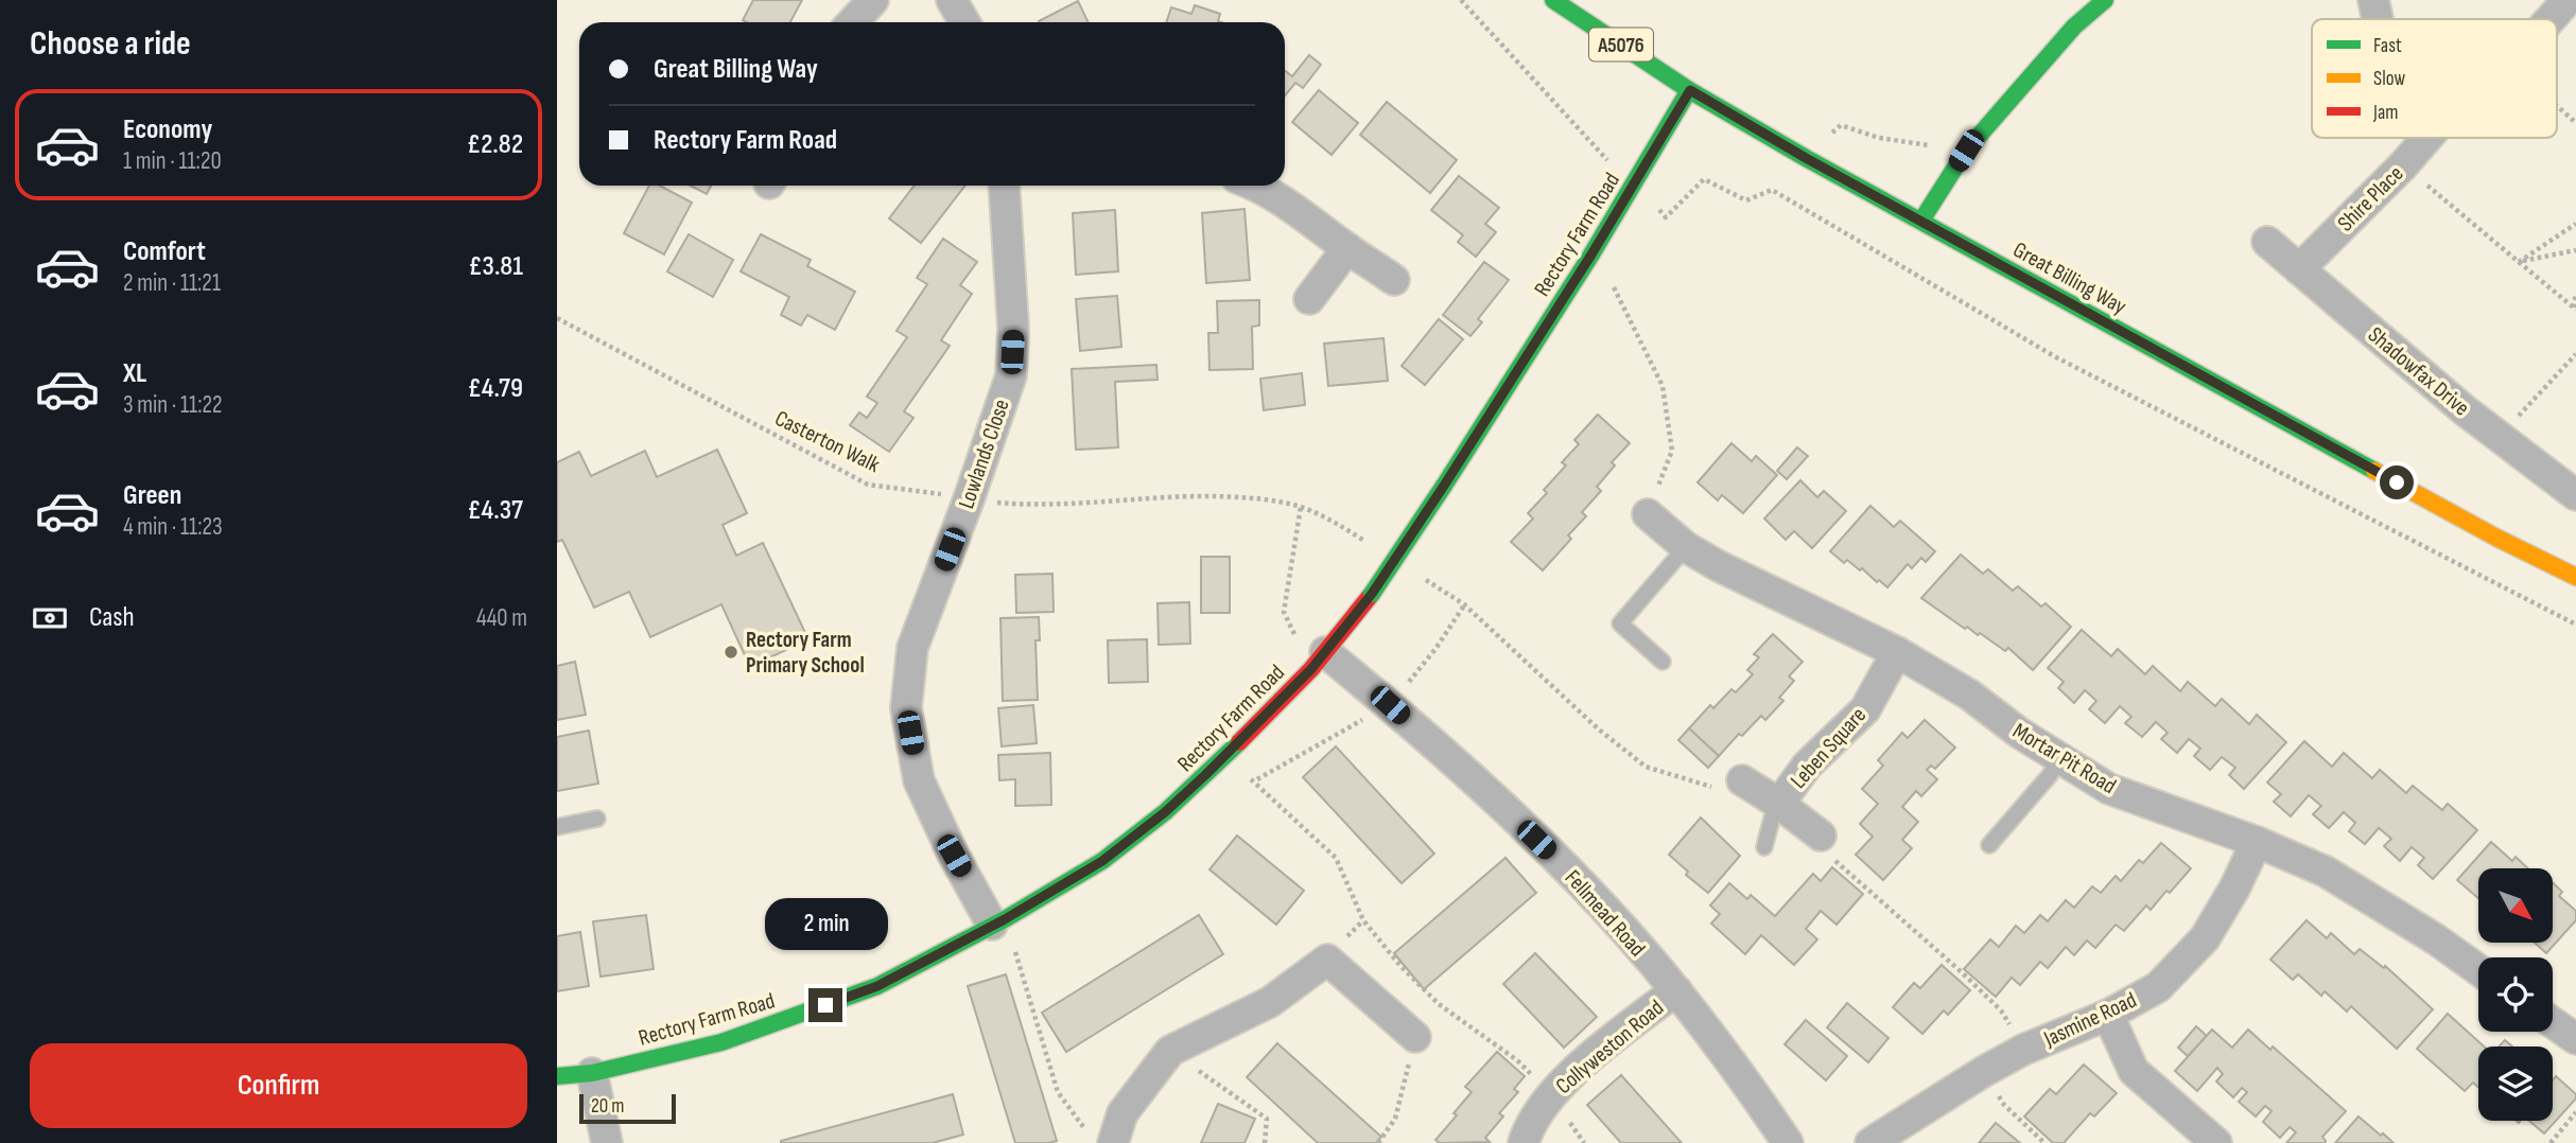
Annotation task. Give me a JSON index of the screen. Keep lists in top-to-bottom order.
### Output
{
  "streets": {
    "street": [
      "A5076",
      "Shire Place",
      "Rectory Farm Road",
      "Great Billing Way",
      "Shadowfax Drive",
      "Lowlands Close",
      "Leben Square",
      "Mortar Pit Road",
      "Fellmead Road",
      "Jasmine Road",
      "Collyweston Road"
    ],
    "path": ["Casterton Walk"]
  },
  "crossings": [
    ["Shire Place", "Shadowfax Drive"],
    ["Rectory Farm Road", "Great Billing Way"],
    ["Rectory Farm Road", "Lowlands Close"],
    ["Rectory Farm Road", "Fellmead Road"],
    ["Casterton Walk", "Lowlands Close"],
    ["Leben Square", "Mortar Pit Road"],
    ["Mortar Pit Road", "Jasmine Road"],
    ["Fellmead Road", "Collyweston Road"]
  ],
  "places": ["Rectory Farm Primary School"],
  "legend": ["Fast", "Slow", "Jam"],
  "scale_bar": "20 m",
  "north": "bottom right",
  "page": {
    "heading": "Choose a ride",
    "banner": ["Great Billing Way", "Rectory Farm Road"],
    "list": [
      {
        "name": "Economy",
        "note": "1 min · 11:20",
        "value": "£2.82"
      },
      {
        "name": "Comfort",
        "note": "2 min · 11:21",
        "value": "£3.81"
      },
      {
        "name": "XL",
        "note": "3 min · 11:22",
        "value": "£4.79"
      },
      {
        "name": "Green",
        "note": "4 min · 11:23",
        "value": "£4.37"
      }
    ],
    "pay": ["Cash", "440 m"],
    "bubble": "2 min",
    "buttons": "Confirm",
    "scale": "20 m"
  }
}
